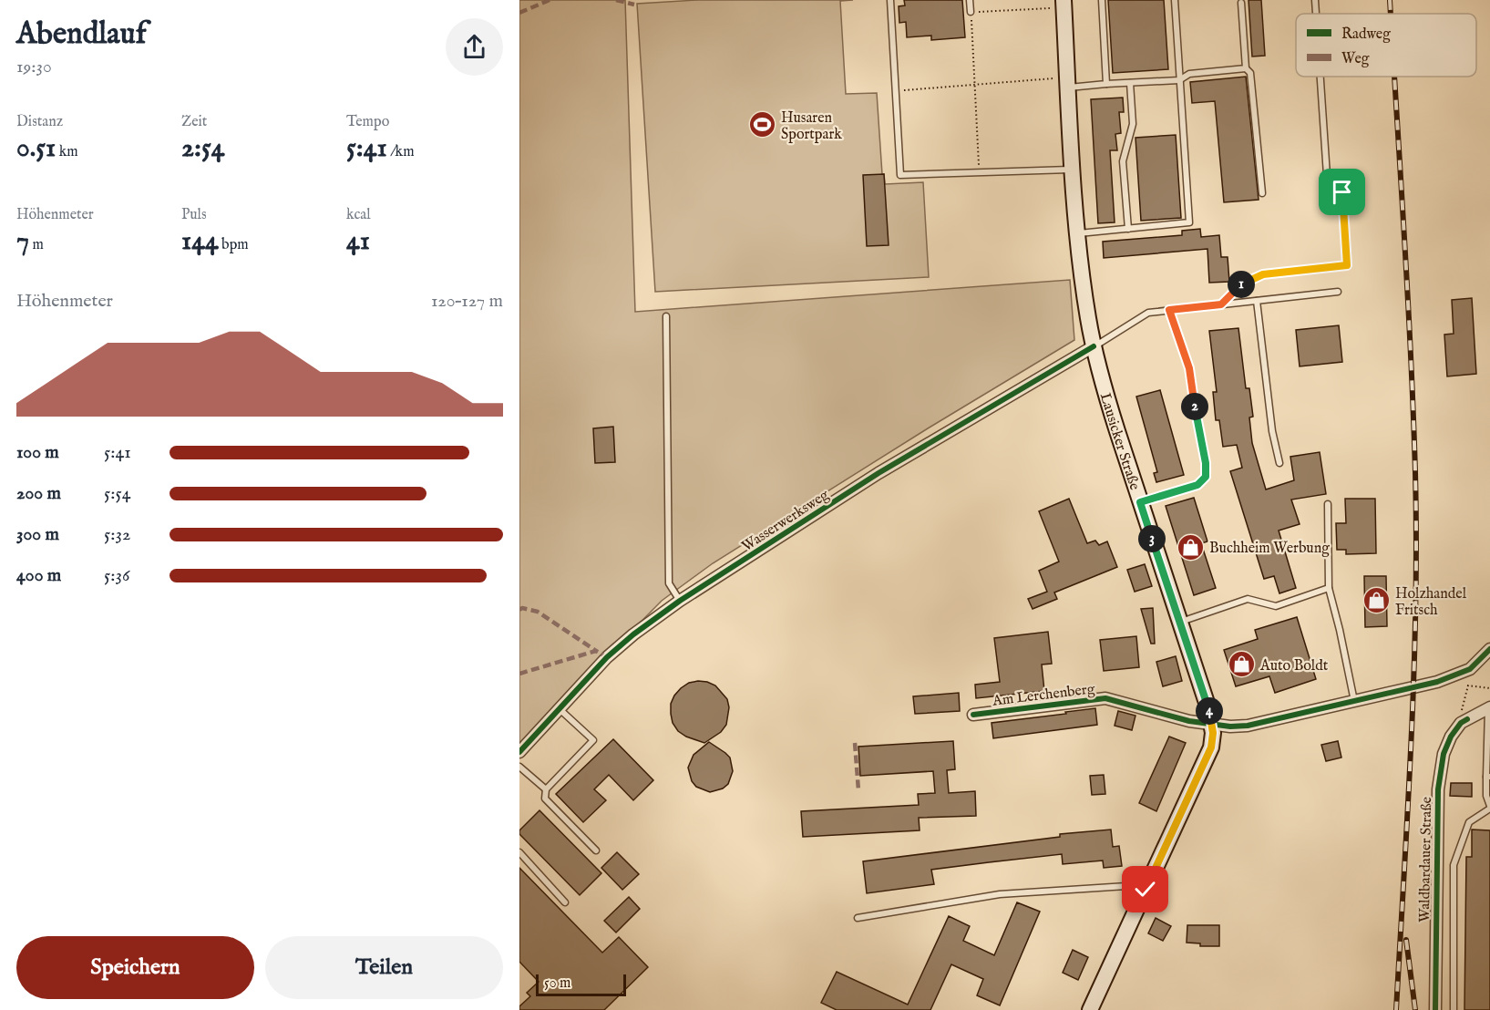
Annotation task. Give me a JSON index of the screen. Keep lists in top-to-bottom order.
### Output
{
  "streets": {
    "main road": ["Lausicker Straße"],
    "street": ["Wasserwerksweg", "Am Lerchenberg", "Waldbardauer Straße"]
  },
  "crossings": [
    ["Lausicker Straße", "Wasserwerksweg"],
    ["Lausicker Straße", "Am Lerchenberg"]
  ],
  "places": {
    "sports": ["Husaren Sportpark"],
    "shop": ["Buchheim Werbung", "Holzhandel Fritsch", "Auto Boldt"]
  },
  "legend": ["Radweg", "Weg"],
  "scale_bar": "50 m",
  "page": {
    "heading": ["Abendlauf", "19:30"],
    "stats": [
      ["Distanz", "0.51 km"],
      ["Zeit", "2:54"],
      ["Tempo", "5:41 /km"],
      ["Höhenmeter", "7 m"],
      ["Puls", "144 bpm"],
      ["kcal", "41"]
    ],
    "pins": [
      "1",
      "2",
      "3",
      "4"
    ],
    "chart": ["Höhenmeter", "120–127 m"],
    "list": [
      {
        "name": "100 m",
        "note": "5:41"
      },
      {
        "name": "200 m",
        "note": "5:54"
      },
      {
        "name": "300 m",
        "note": "5:32"
      },
      {
        "name": "400 m",
        "note": "5:36"
      }
    ],
    "buttons": ["Speichern", "Teilen"],
    "scale": "50 m"
  }
}
